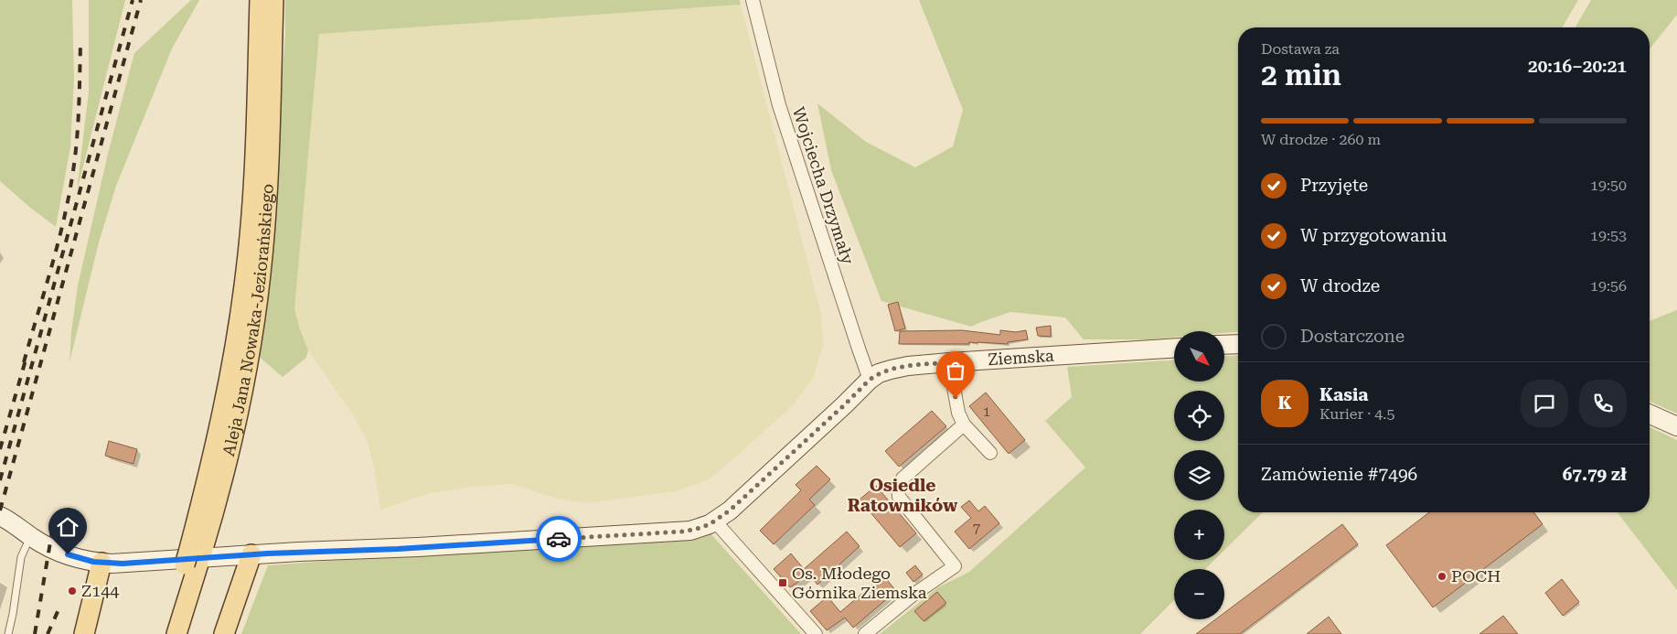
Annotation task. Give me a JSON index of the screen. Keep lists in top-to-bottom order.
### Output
{
  "streets": {
    "main road": ["Aleja Jana Nowaka-Jeziorańskiego"],
    "street": ["Wojciecha Drzymały", "Ziemska"]
  },
  "crossings": [
    ["Wojciecha Drzymały", "Ziemska"]
  ],
  "districts": ["Osiedle Ratowników"],
  "places": {
    "other": ["POCH", "Z144"],
    "transit": ["Os. Młodego Górnika Ziemska"]
  },
  "house_numbers": ["1", "7"],
  "north": "bottom right",
  "page": {
    "heading": ["2 min", "Dostawa za", "20:16–20:21"],
    "panel": [
      "Kasia",
      "Kurier · 4.5",
      "Zamówienie #7496",
      "67.79 zł"
    ],
    "bar": "W drodze · 260 m",
    "list": [
      ["Przyjęte", "19:50"],
      ["W przygotowaniu", "19:53"],
      ["W drodze", "19:56"],
      "Dostarczone"
    ],
    "map_buttons": ["+", "−"],
    "round": "K"
  }
}
